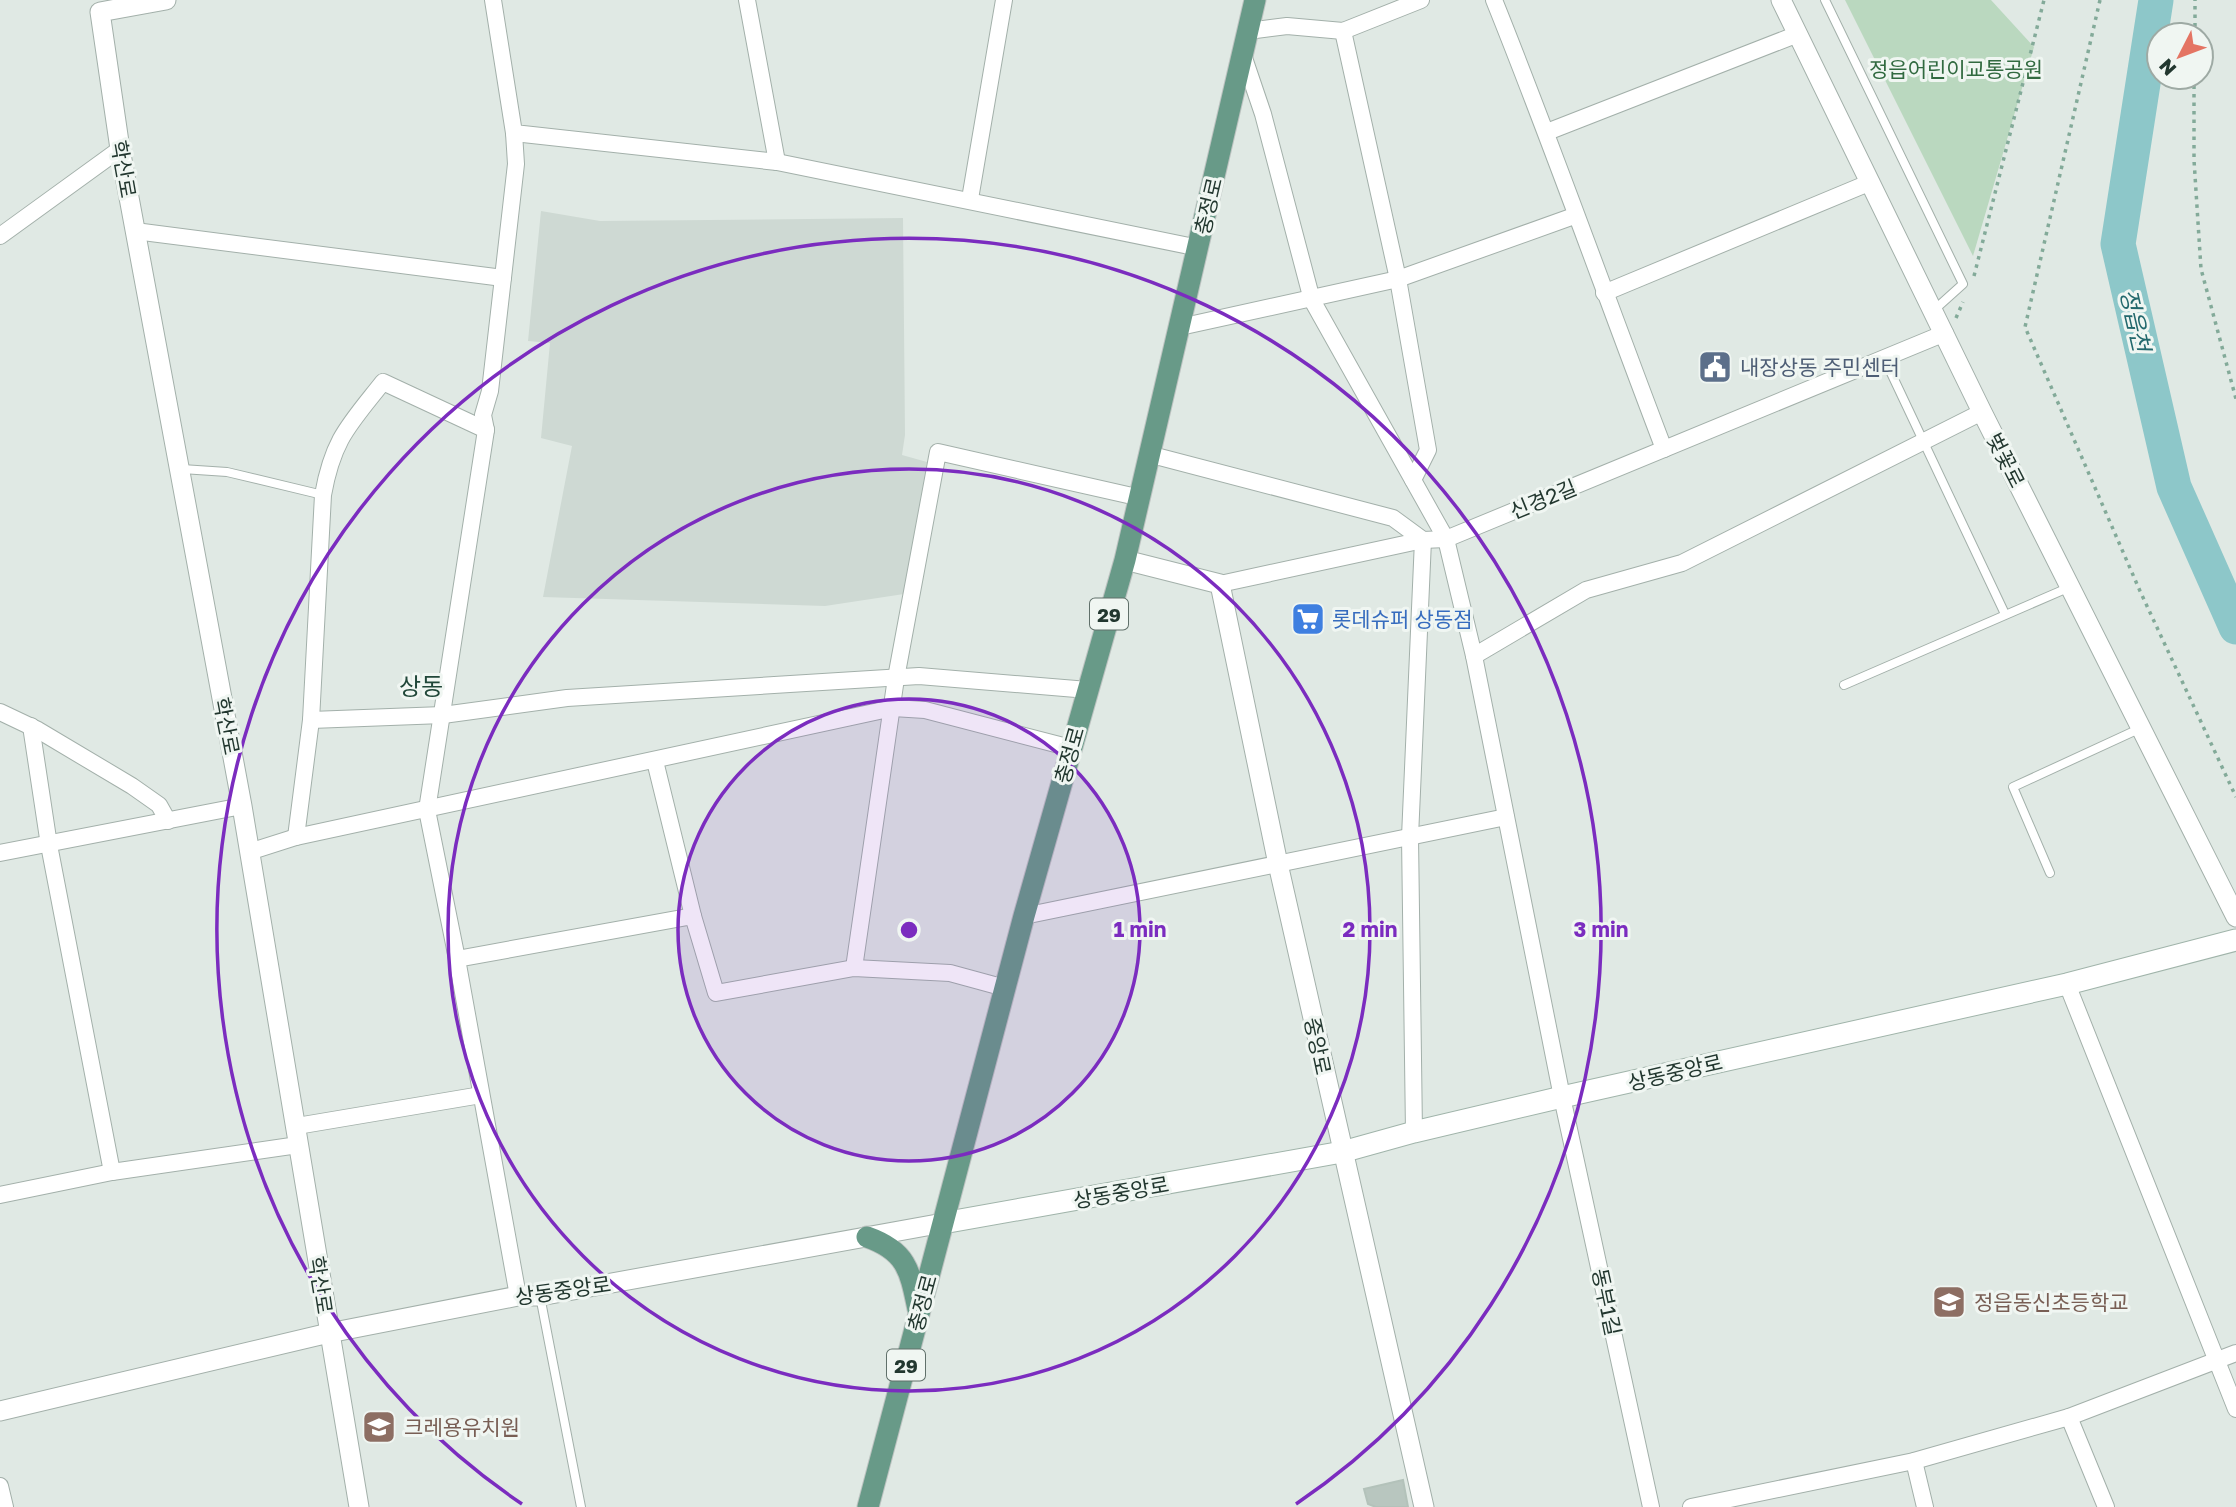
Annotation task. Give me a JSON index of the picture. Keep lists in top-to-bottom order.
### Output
{
  "streets": {
    "main road": ["충정로", "29", "상동중앙로"],
    "street": [
      "학산로",
      "벚꽃로",
      "신경2길",
      "중앙로",
      "동부1길"
    ]
  },
  "crossings": [
    ["학산로", "상동중앙로"],
    ["충정로", "신경2길"],
    ["충정로", "상동중앙로"],
    ["충정로", "동부1길"],
    ["벚꽃로", "신경2길"],
    ["신경2길", "중앙로"],
    ["신경2길", "동부1길"],
    ["중앙로", "상동중앙로"],
    ["상동중앙로", "동부1길"]
  ],
  "districts": ["상동"],
  "water": ["정읍천"],
  "parks": ["정읍어린이교통공원"],
  "places": {
    "public building": ["내장상동 주민센터"],
    "supermarket": ["롯데슈퍼 상동점"],
    "school or university": ["정읍동신초등학교", "크레용유치원"]
  },
  "north": "bottom left",
  "rings": ["1 min", "2 min", "3 min"]
}
